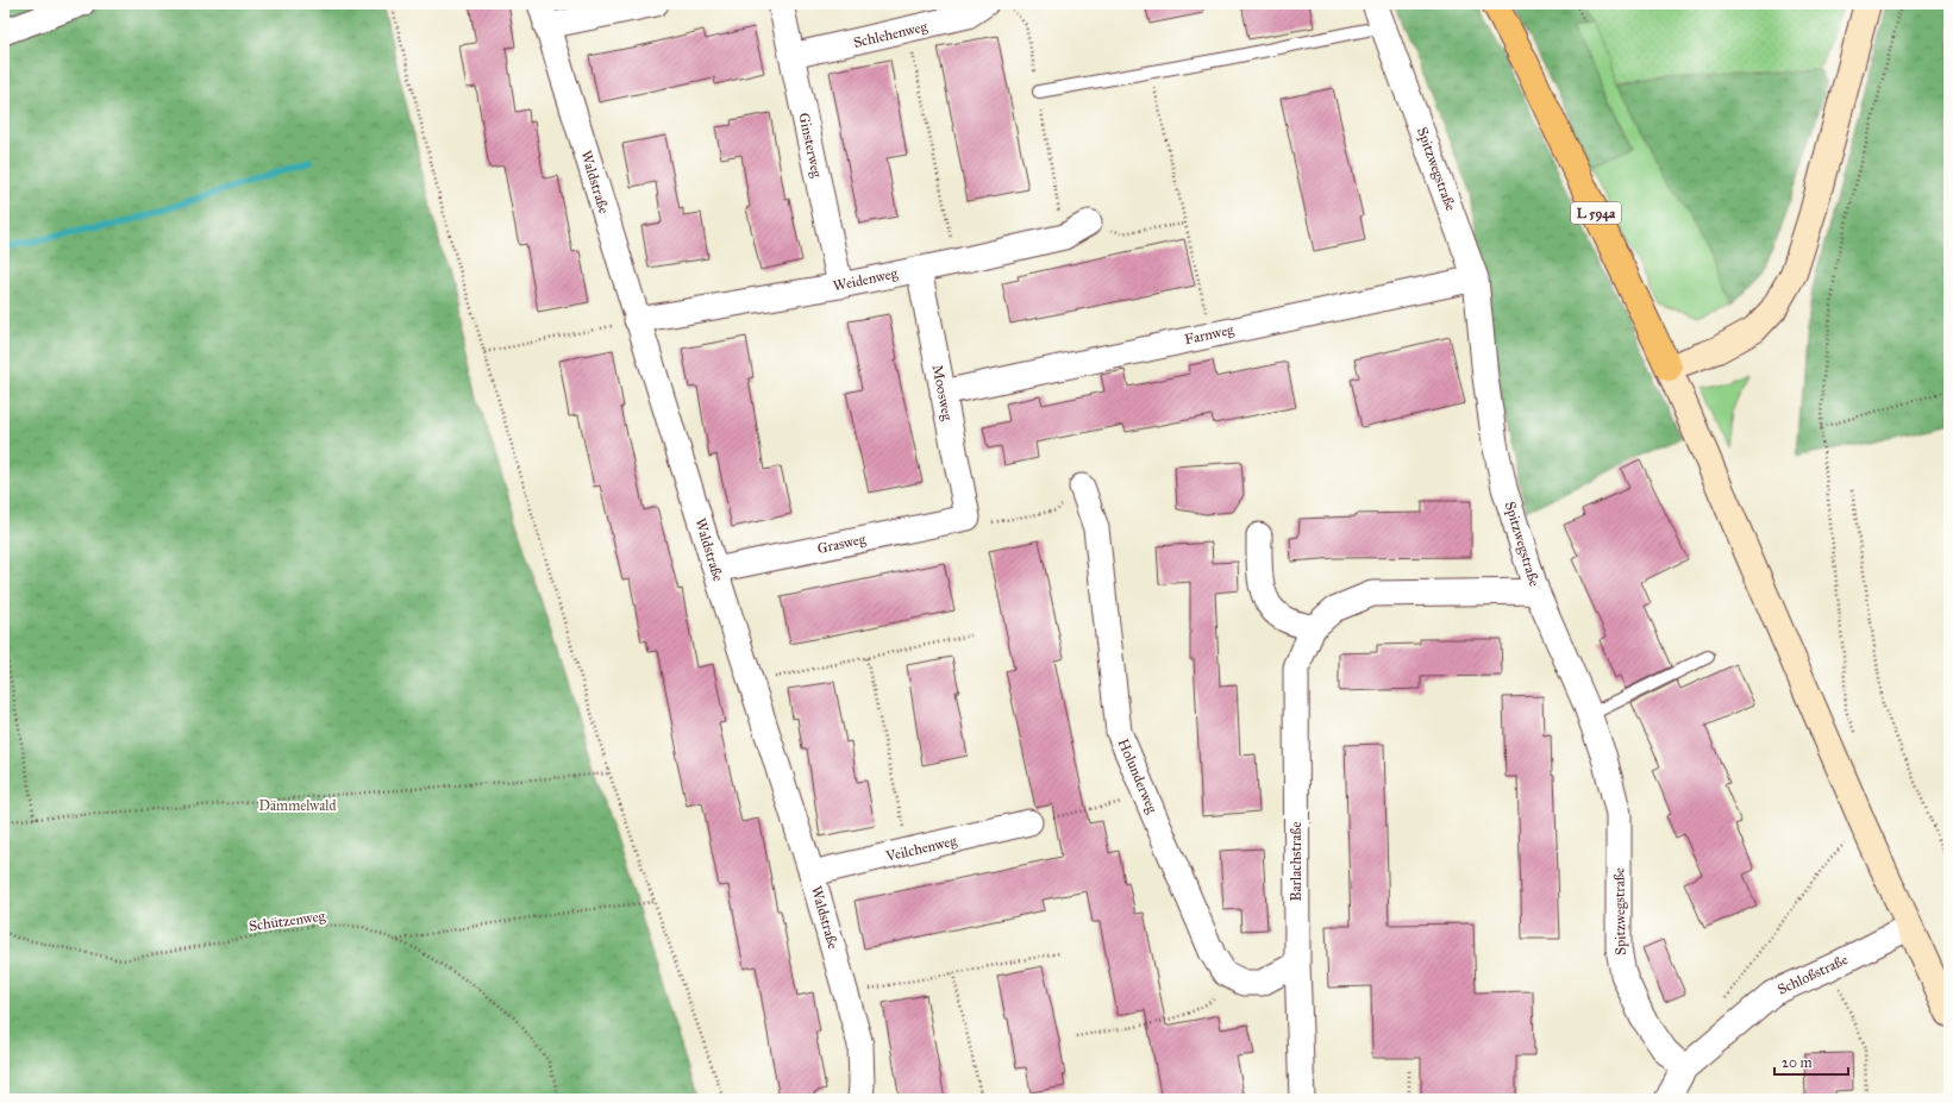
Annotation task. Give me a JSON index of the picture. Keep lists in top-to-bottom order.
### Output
{
  "streets": {
    "main road": ["L 594a"],
    "street": [
      "Schlehenweg",
      "Ginsterweg",
      "Spitzwegstraße",
      "Waldstraße",
      "Weidenweg",
      "Farnweg",
      "Moosweg",
      "Grasweg",
      "Holunderweg",
      "Veilchenweg",
      "Barlachstraße",
      "Schloßstraße"
    ],
    "path": ["Schützenweg"]
  },
  "crossings": [
    ["Schlehenweg", "Ginsterweg"],
    ["Ginsterweg", "Weidenweg"],
    ["Spitzwegstraße", "Farnweg"],
    ["Spitzwegstraße", "Barlachstraße"],
    ["Spitzwegstraße", "Schloßstraße"],
    ["Waldstraße", "Weidenweg"],
    ["Waldstraße", "Grasweg"],
    ["Waldstraße", "Veilchenweg"],
    ["Weidenweg", "Moosweg"],
    ["Farnweg", "Moosweg"],
    ["Moosweg", "Grasweg"]
  ],
  "parks": ["Dämmelwald"],
  "scale_bar": "20 m"
}
